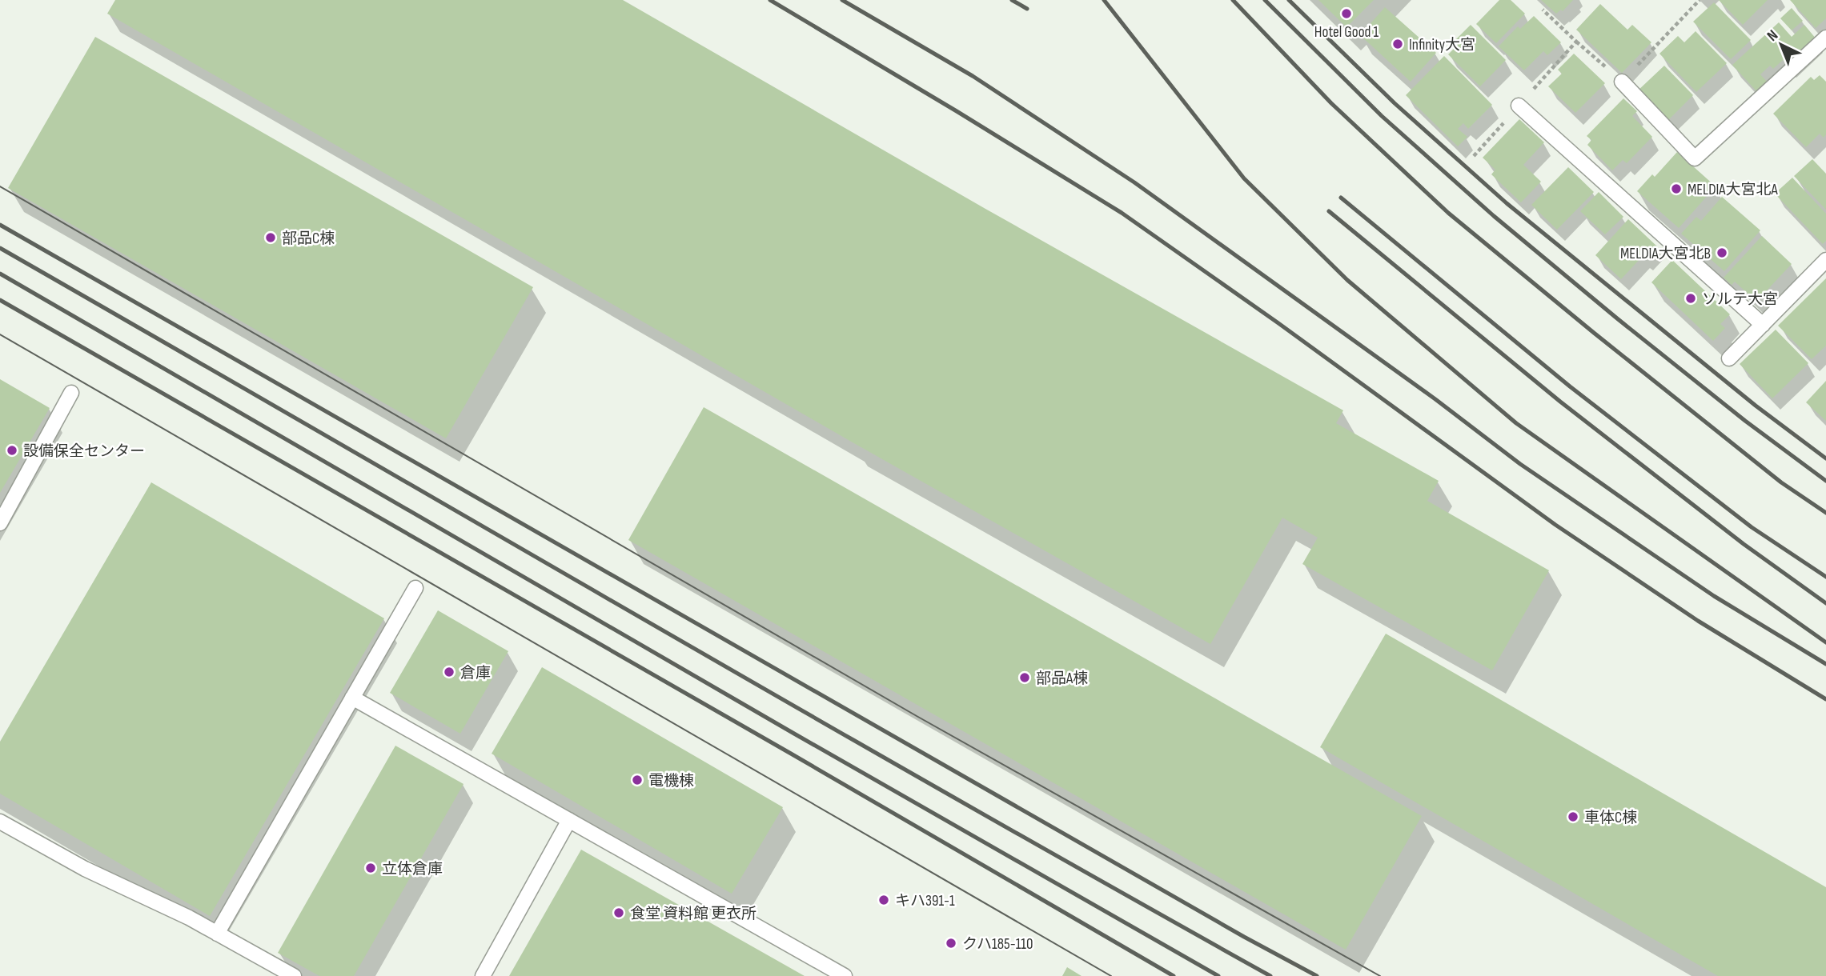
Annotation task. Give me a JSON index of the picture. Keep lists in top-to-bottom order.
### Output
{
  "places": [
    "Hotel Good 1",
    "Infinity大宮",
    "MELDIA大宮北A",
    "部品C棟",
    "MELDIA大宮北B",
    "ソルテ大宮",
    "設備保全センター",
    "倉庫",
    "部品A棟",
    "電機棟",
    "車体C棟",
    "立体倉庫",
    "キハ391-1",
    "食堂 資料館 更衣所",
    "クハ185-110"
  ],
  "north": "top left"
}
